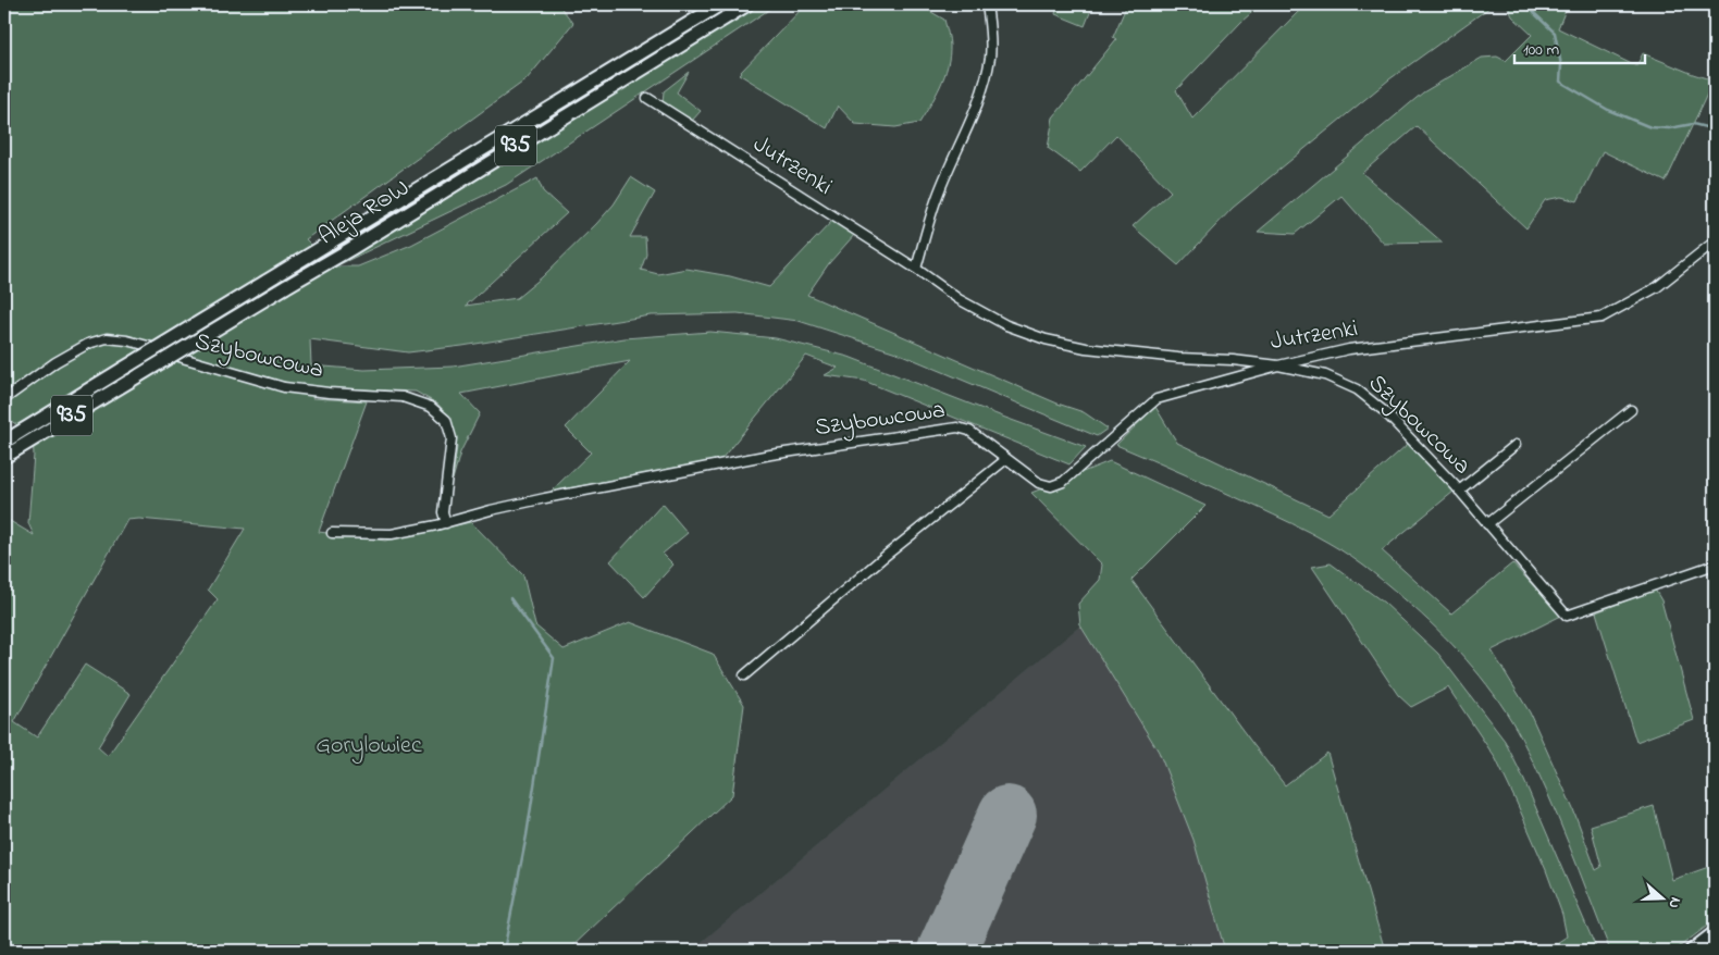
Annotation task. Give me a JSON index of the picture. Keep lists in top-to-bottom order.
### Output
{
  "streets": {
    "main road": ["935", "Aleja ROW"],
    "street": ["Jutrzenki", "Szybowcowa"]
  },
  "crossings": [
    ["Jutrzenki", "Szybowcowa"]
  ],
  "parks": ["Gorylowiec"],
  "scale_bar": "100 m",
  "north": "right"
}
